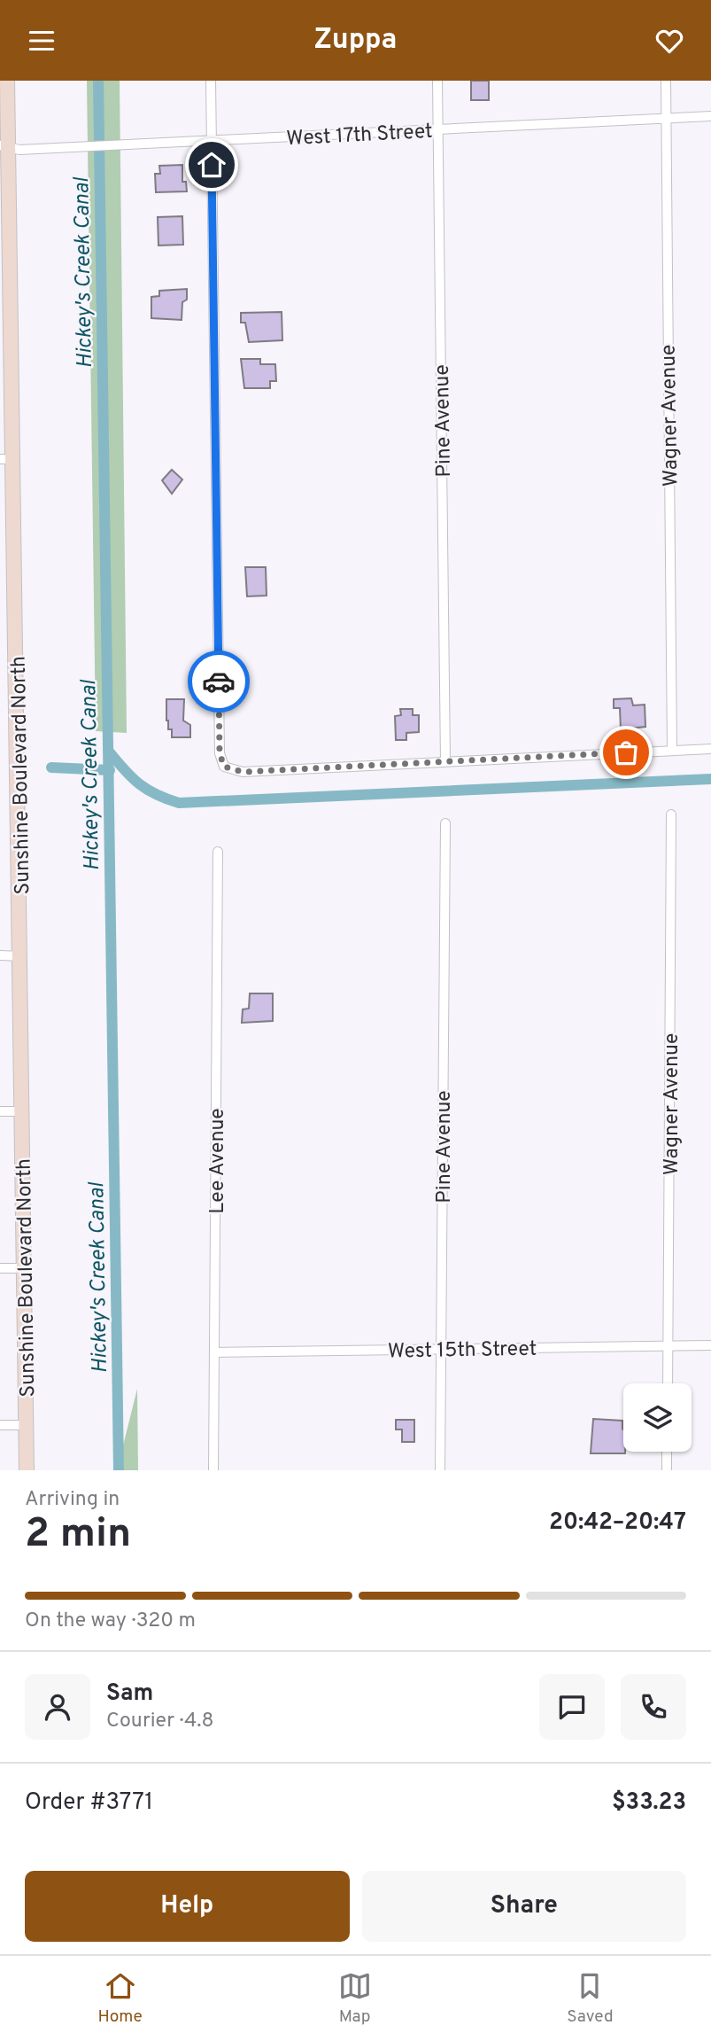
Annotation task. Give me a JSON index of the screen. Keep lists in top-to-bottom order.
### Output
{
  "streets": {
    "street": [
      "West 17th Street",
      "Wagner Avenue",
      "Pine Avenue",
      "Sunshine Boulevard North",
      "Lee Avenue",
      "West 15th Street"
    ]
  },
  "crossings": [
    ["West 17th Street", "Wagner Avenue"],
    ["West 17th Street", "Pine Avenue"],
    ["West 17th Street", "Sunshine Boulevard North"],
    ["Wagner Avenue", "West 15th Street"],
    ["Pine Avenue", "West 15th Street"],
    ["Lee Avenue", "West 15th Street"]
  ],
  "water": ["Hickey's Creek Canal"],
  "page": {
    "header": "Zuppa",
    "heading": ["2 min", "Arriving in", "20:42–20:47"],
    "panel": [
      "Sam",
      "Courier · 4.8",
      "Order #3771",
      "$33.23"
    ],
    "bar": "On the way · 320 m",
    "buttons": ["Help", "Share"],
    "tabs": ["Home", "Map", "Saved"]
  }
}
